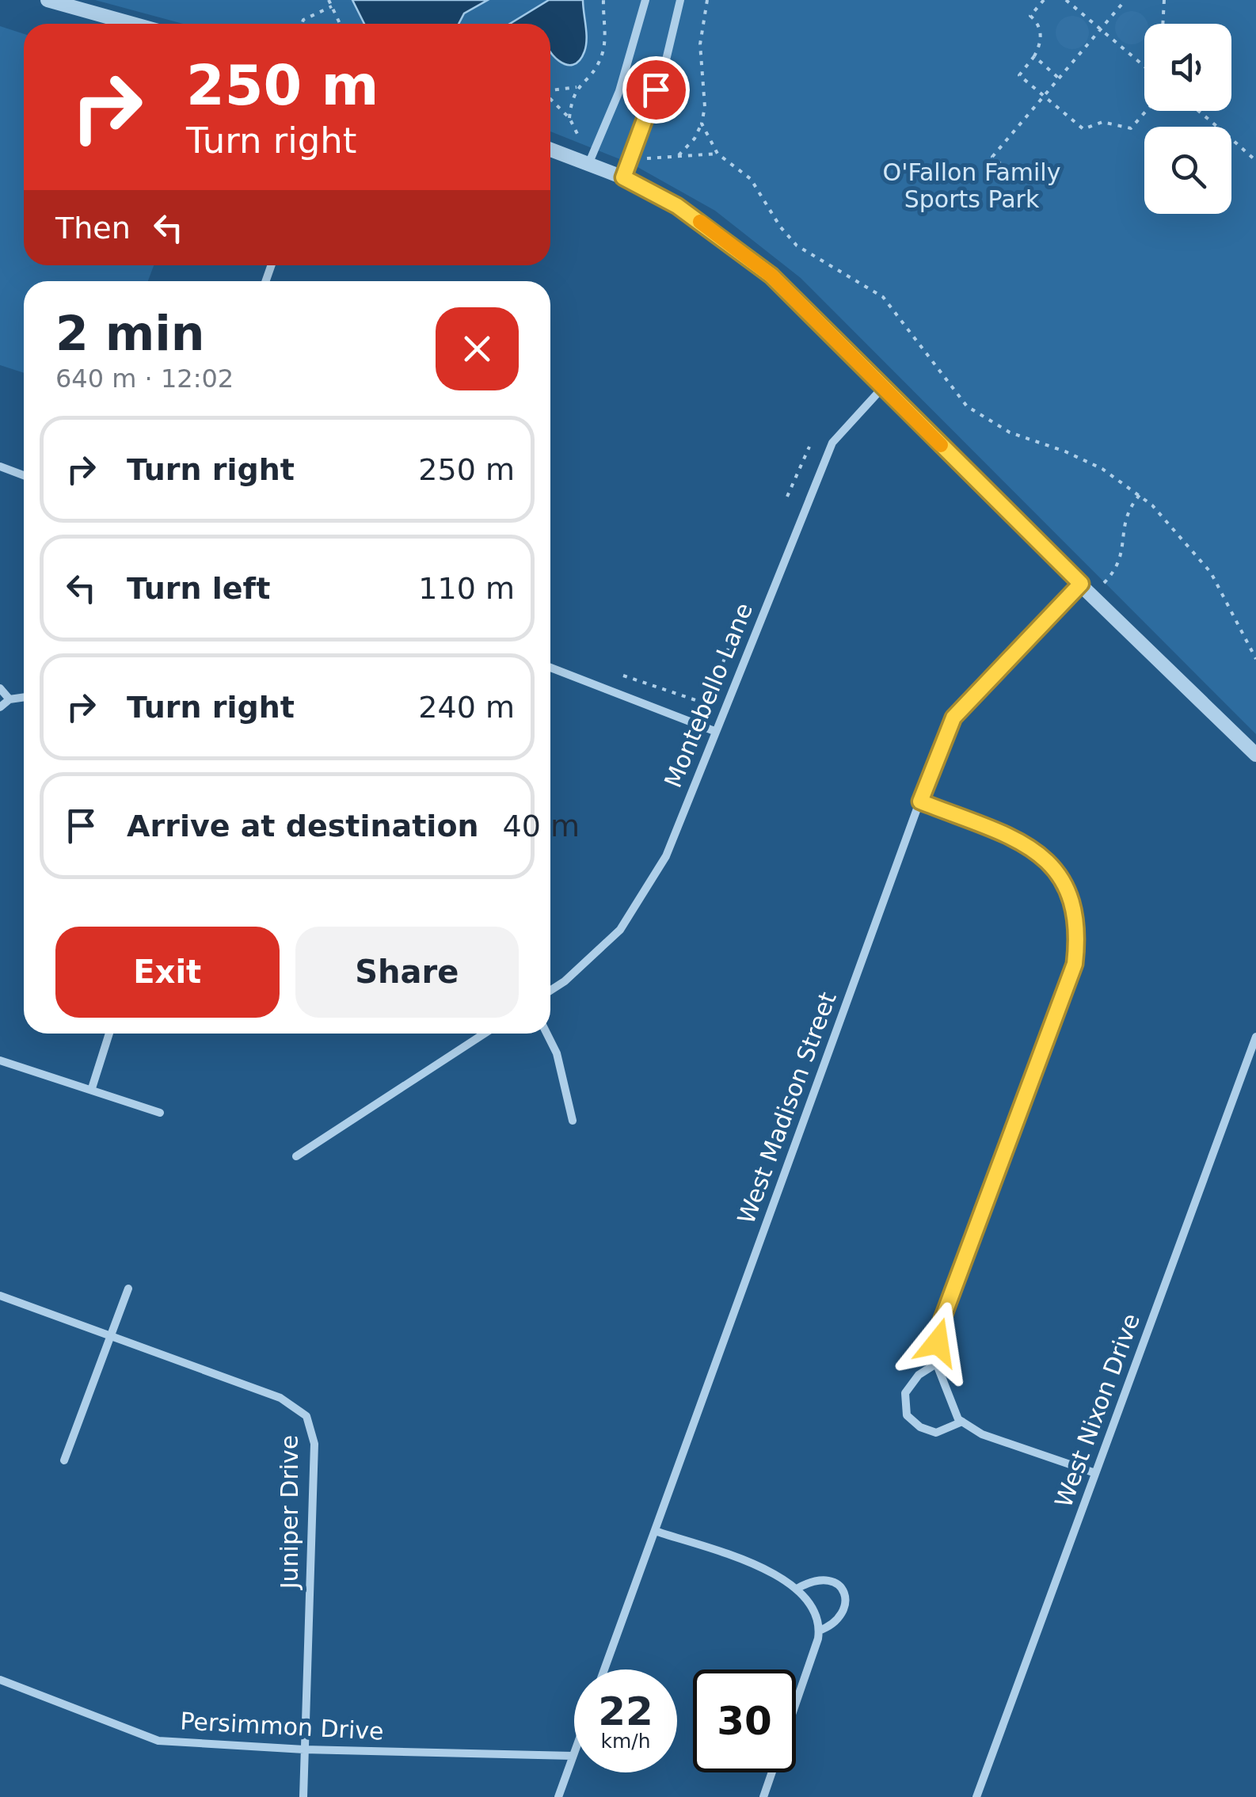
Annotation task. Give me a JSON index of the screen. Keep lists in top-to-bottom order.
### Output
{
  "streets": {
    "street": [
      "Montebello Lane",
      "West Madison Street",
      "West Nixon Drive",
      "Juniper Drive",
      "Persimmon Drive"
    ]
  },
  "crossings": [
    ["Juniper Drive", "Persimmon Drive"]
  ],
  "parks": ["O'Fallon Family Sports Park"],
  "page": {
    "turn": ["250 m", "Turn right"],
    "then": "Then",
    "heading": ["2 min", "640 m · 12:02"],
    "list": [
      {
        "name": "Turn right",
        "value": "250 m"
      },
      {
        "name": "Turn left",
        "value": "110 m"
      },
      {
        "name": "Turn right",
        "value": "240 m"
      },
      {
        "name": "Arrive at destination",
        "value": "40 m"
      }
    ],
    "buttons": ["Exit", "Share"],
    "speed": "22 km/h",
    "limit": "30"
  }
}
